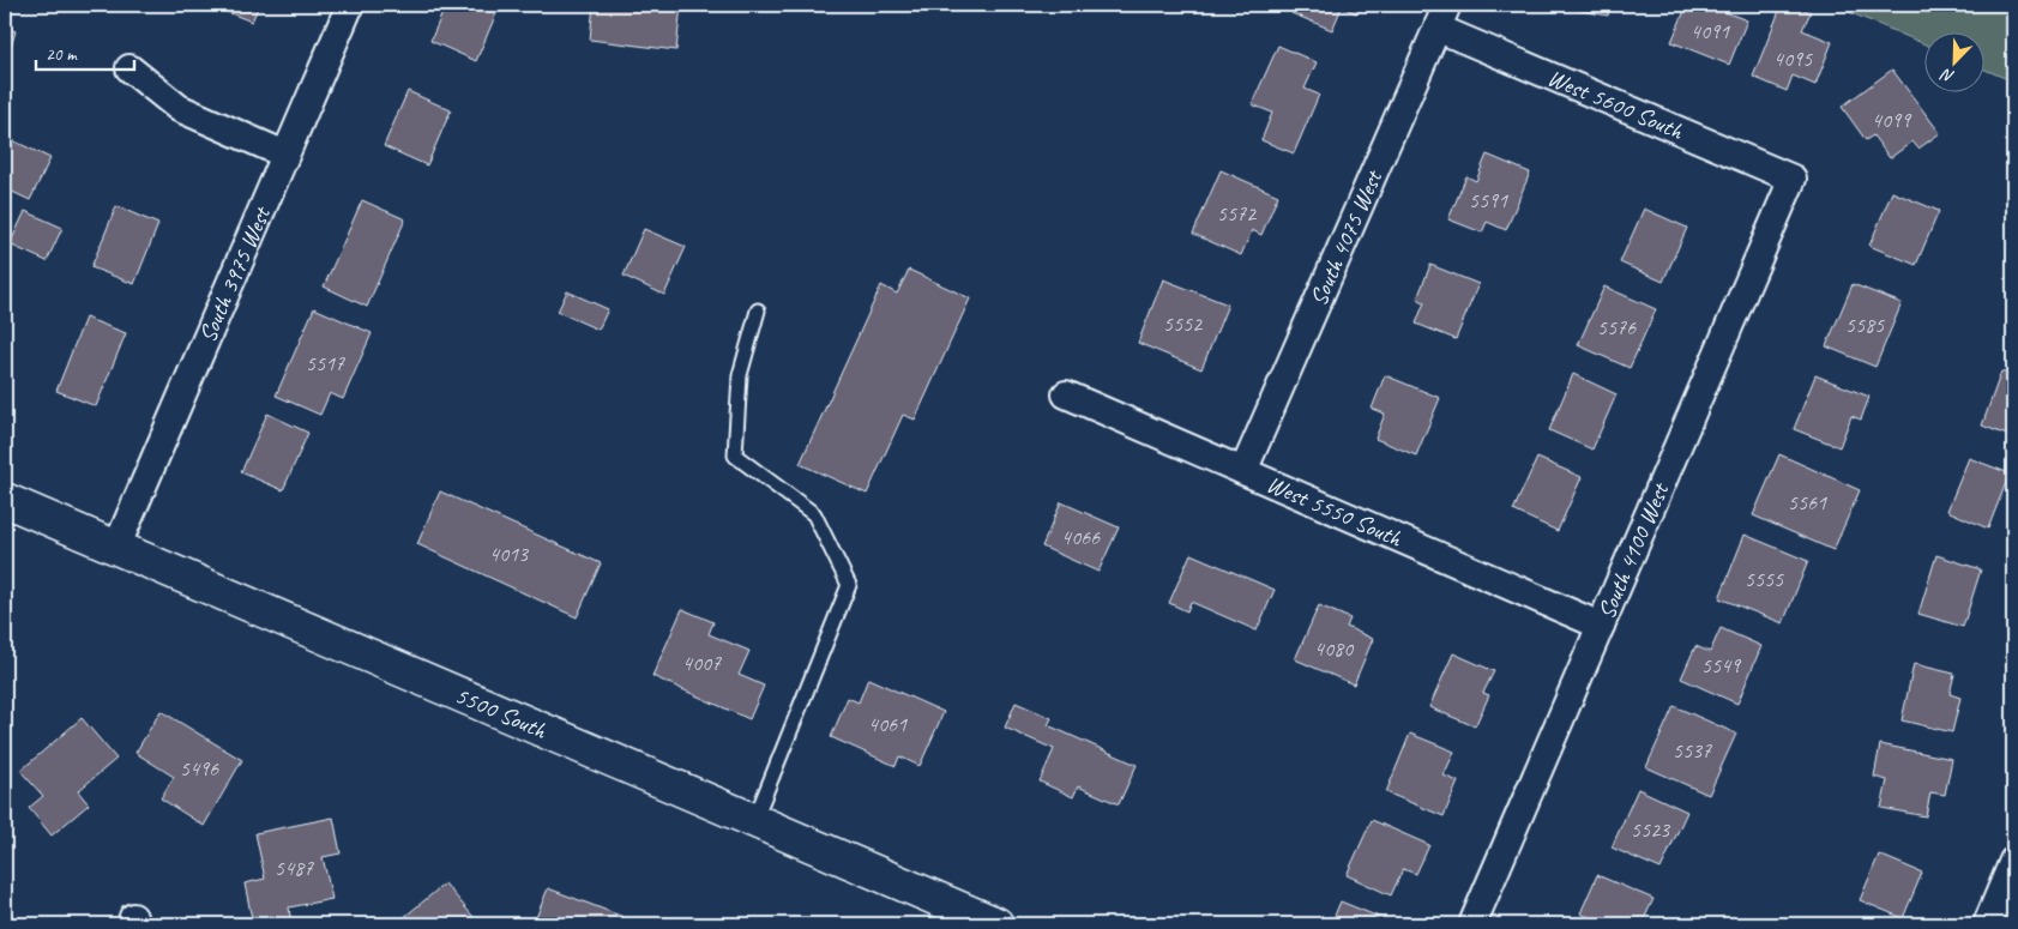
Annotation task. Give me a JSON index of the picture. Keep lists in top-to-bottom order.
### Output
{
  "streets": {
    "main road": ["5500 South"],
    "street": [
      "West 5600 South",
      "South 4075 West",
      "South 3975 West",
      "West 5550 South",
      "South 4100 West"
    ]
  },
  "crossings": [
    ["West 5600 South", "South 4075 West"],
    ["West 5600 South", "South 4100 West"],
    ["South 4075 West", "West 5550 South"],
    ["South 3975 West", "5500 South"],
    ["West 5550 South", "South 4100 West"]
  ],
  "house_numbers": [
    "4091",
    "4095",
    "4099",
    "5591",
    "5572",
    "5552",
    "5585",
    "5576",
    "5517",
    "5561",
    "4066",
    "4013",
    "5555",
    "4080",
    "4007",
    "5549",
    "4061",
    "5537",
    "5496",
    "5523",
    "5487"
  ],
  "scale_bar": "20 m",
  "north": "bottom left"
}
